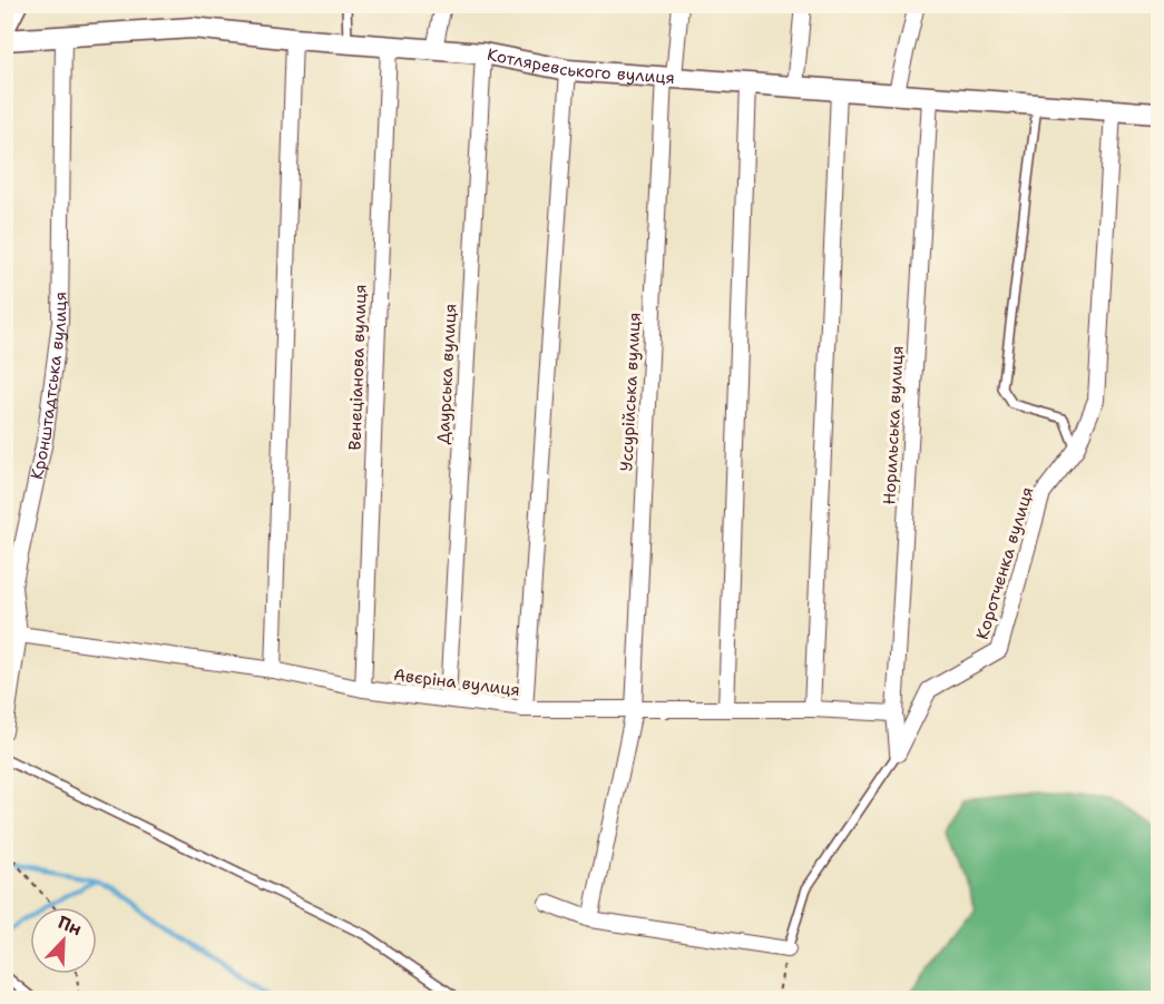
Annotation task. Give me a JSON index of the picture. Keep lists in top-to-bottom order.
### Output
{
  "streets": {
    "street": [
      "Котляревського вулиця",
      "Венеціанова вулиця",
      "Даурська вулиця",
      "Кронштадтська вулиця",
      "Уссурійська вулиця",
      "Норильська вулиця",
      "Коротченка вулиця",
      "Авєріна вулиця"
    ]
  },
  "crossings": [
    ["Котляревського вулиця", "Венеціанова вулиця"],
    ["Котляревського вулиця", "Даурська вулиця"],
    ["Котляревського вулиця", "Кронштадтська вулиця"],
    ["Котляревського вулиця", "Уссурійська вулиця"],
    ["Котляревського вулиця", "Норильська вулиця"],
    ["Котляревського вулиця", "Коротченка вулиця"],
    ["Венеціанова вулиця", "Авєріна вулиця"],
    ["Даурська вулиця", "Авєріна вулиця"],
    ["Кронштадтська вулиця", "Авєріна вулиця"],
    ["Уссурійська вулиця", "Авєріна вулиця"],
    ["Норильська вулиця", "Коротченка вулиця"],
    ["Норильська вулиця", "Авєріна вулиця"]
  ],
  "north": "top right"
}
